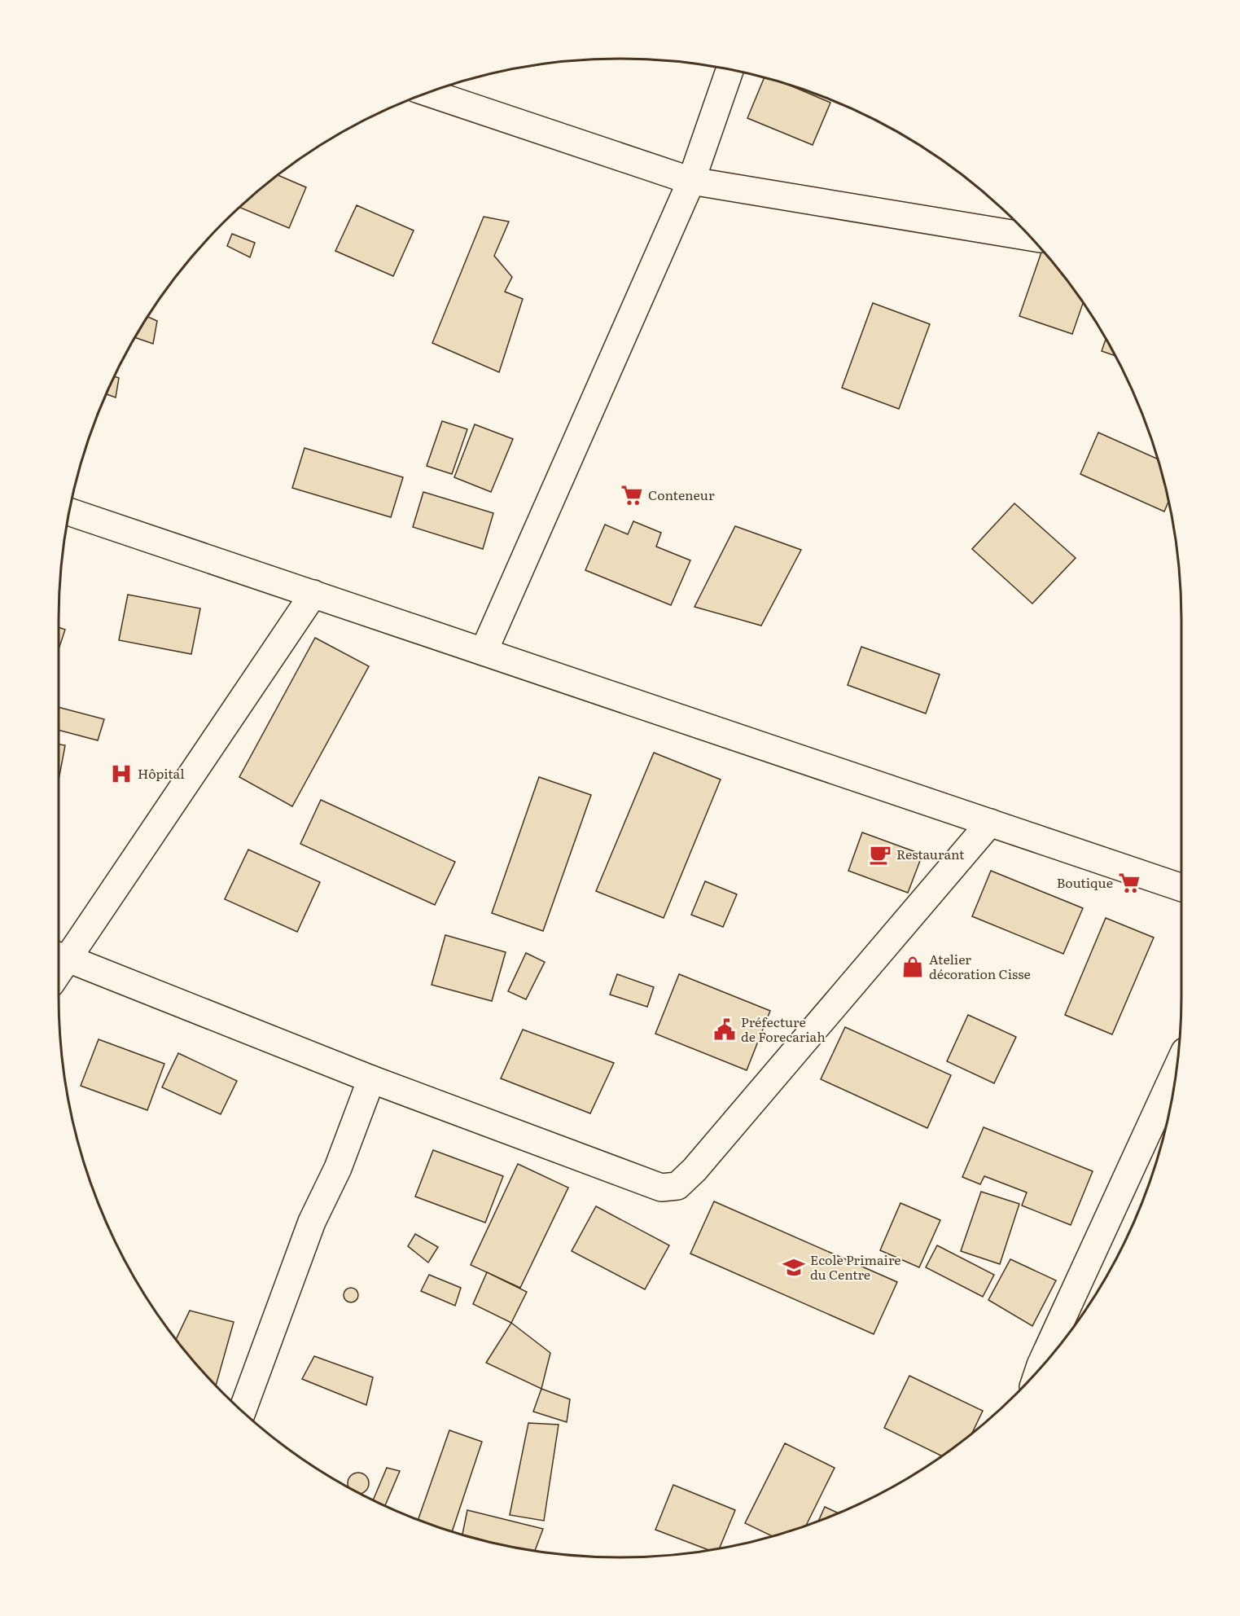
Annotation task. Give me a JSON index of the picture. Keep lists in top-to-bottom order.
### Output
{
  "places": {
    "supermarket": ["Conteneur", "Boutique"],
    "hospital": ["Hôpital"],
    "cafe": ["Restaurant"],
    "shop": ["Atelier décoration Cisse"],
    "public building": ["Préfecture de Forecariah"],
    "school or university": ["Ecole Primaire du Centre"]
  }
}
